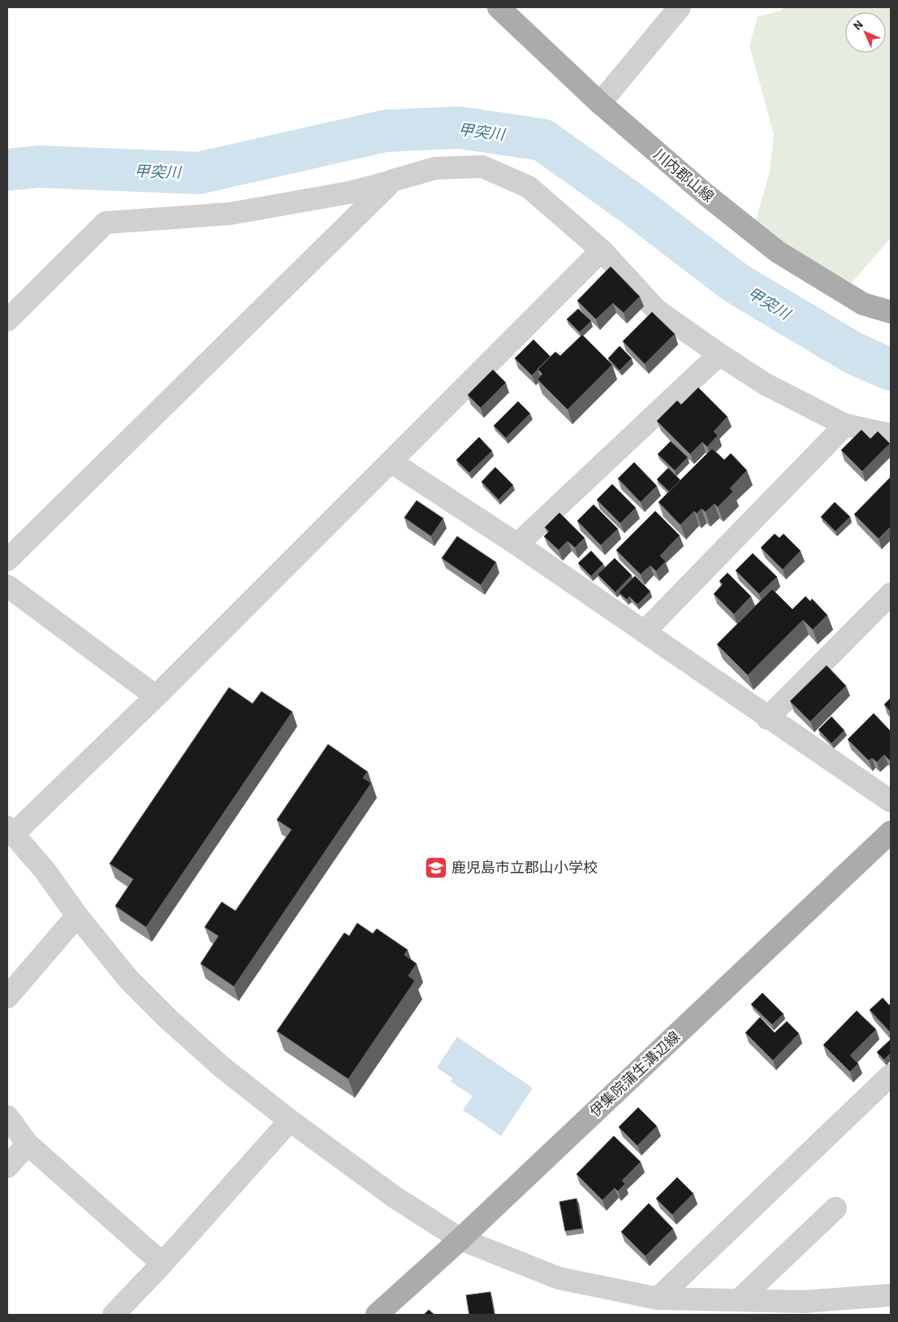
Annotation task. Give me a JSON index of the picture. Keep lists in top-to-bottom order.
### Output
{
  "streets": {
    "main road": ["川内郡山線", "伊集院蒲生溝辺線"]
  },
  "water": ["甲突川"],
  "places": {
    "school or university": ["鹿児島市立郡山小学校"]
  },
  "north": "top left"
}
